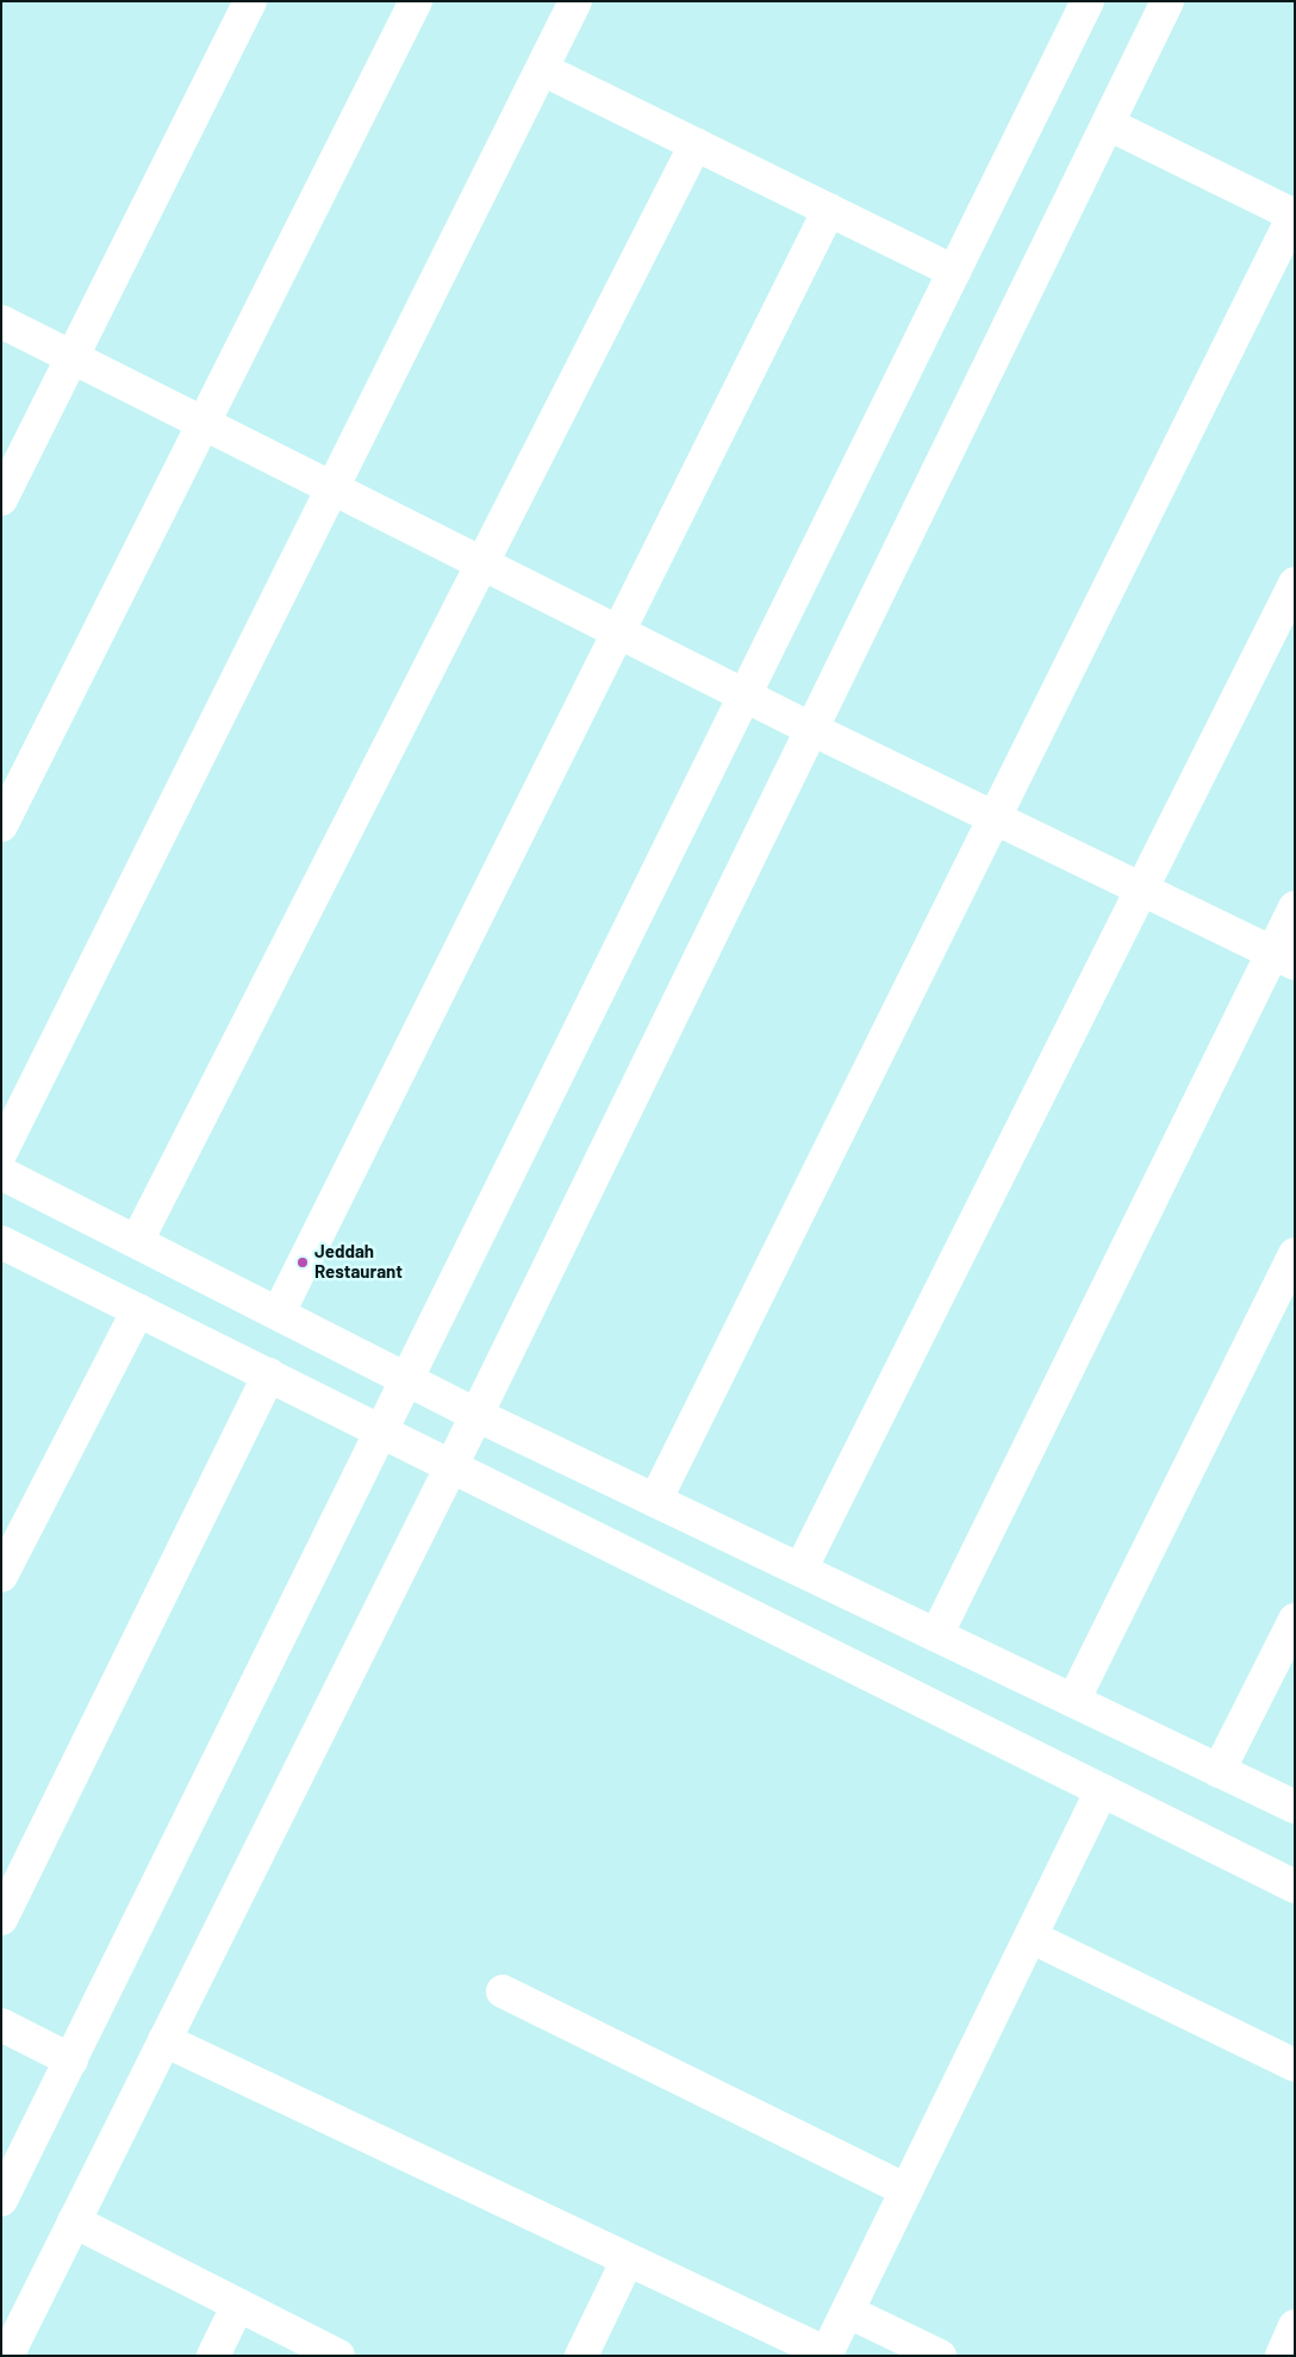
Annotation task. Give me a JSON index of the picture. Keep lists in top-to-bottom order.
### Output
{
  "places": ["Jeddah Restaurant"]
}
